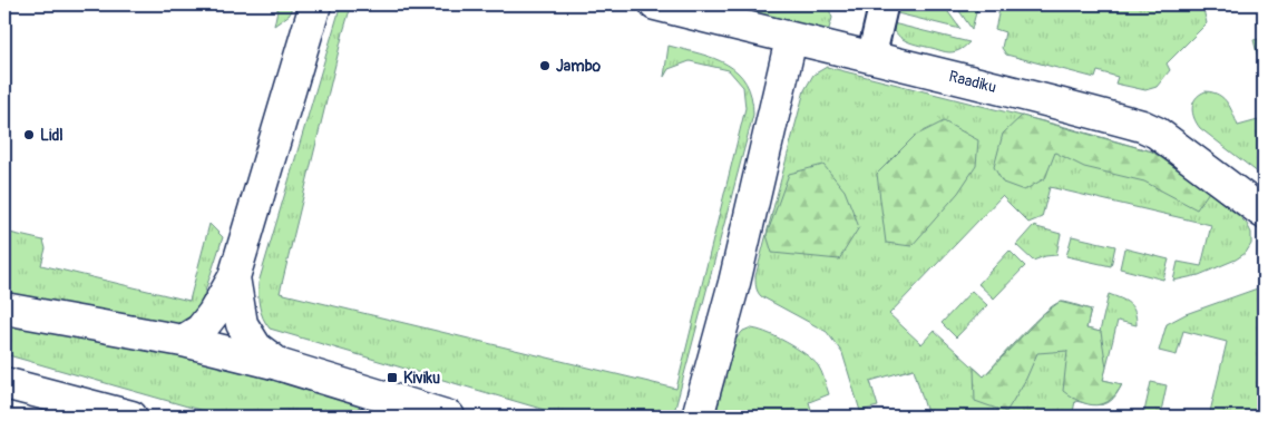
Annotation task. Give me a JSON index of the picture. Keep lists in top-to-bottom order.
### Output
{
  "streets": {
    "street": ["Raadiku"]
  },
  "places": {
    "other": ["Jambo", "Lidl"],
    "transit": ["Kiviku"]
  }
}
